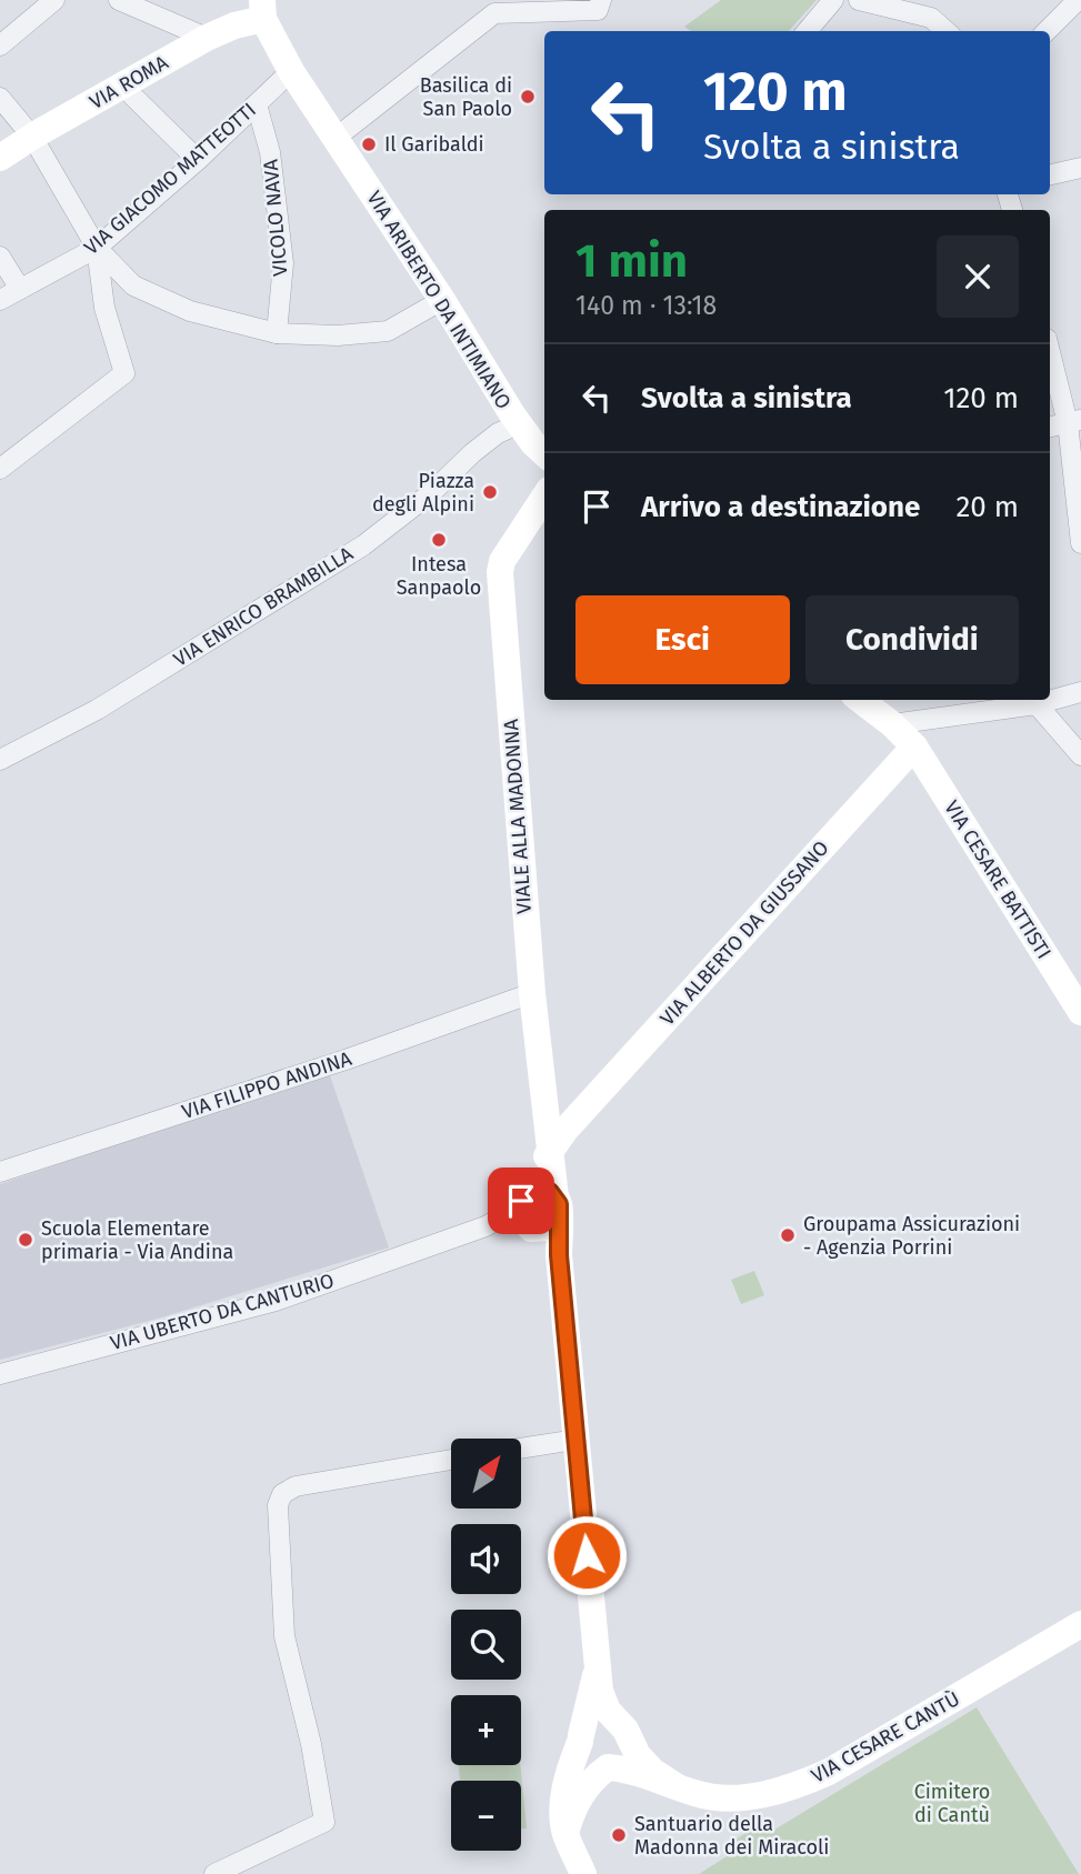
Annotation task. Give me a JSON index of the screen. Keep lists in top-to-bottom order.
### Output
{
  "streets": {
    "street": [
      "VIA ROMA",
      "VIA GIACOMO MATTEOTTI",
      "VICOLO NAVA",
      "VIA ARIBERTO DA INTIMIANO",
      "VIA ENRICO BRAMBILLA",
      "VIALE ALLA MADONNA",
      "VIA CESARE BATTISTI",
      "VIA ALBERTO DA GIUSSANO",
      "VIA FILIPPO ANDINA",
      "VIA UBERTO DA CANTURIO",
      "VIA CESARE CANTÙ"
    ]
  },
  "crossings": [
    ["VIA ROMA", "VIA ARIBERTO DA INTIMIANO"],
    ["VIA GIACOMO MATTEOTTI", "VICOLO NAVA"],
    ["VIA GIACOMO MATTEOTTI", "VIA ARIBERTO DA INTIMIANO"],
    ["VIALE ALLA MADONNA", "VIA ALBERTO DA GIUSSANO"],
    ["VIALE ALLA MADONNA", "VIA FILIPPO ANDINA"],
    ["VIALE ALLA MADONNA", "VIA UBERTO DA CANTURIO"],
    ["VIA CESARE BATTISTI", "VIA ALBERTO DA GIUSSANO"]
  ],
  "parks": ["Cimitero di Cantù"],
  "places": [
    "Basilica di San Paolo",
    "Il Garibaldi",
    "Piazza degli Alpini",
    "Intesa Sanpaolo",
    "Groupama Assicurazioni - Agenzia Porrini",
    "Scuola Elementare primaria - Via Andina",
    "Santuario della Madonna dei Miracoli"
  ],
  "north": "top right",
  "page": {
    "turn": ["120 m", "Svolta a sinistra"],
    "heading": ["1 min", "140 m · 13:18"],
    "list": [
      {
        "name": "Svolta a sinistra",
        "value": "120 m"
      },
      {
        "name": "Arrivo a destinazione",
        "value": "20 m"
      }
    ],
    "buttons": ["Esci", "Condividi"],
    "map_buttons": ["+", "−"]
  }
}
